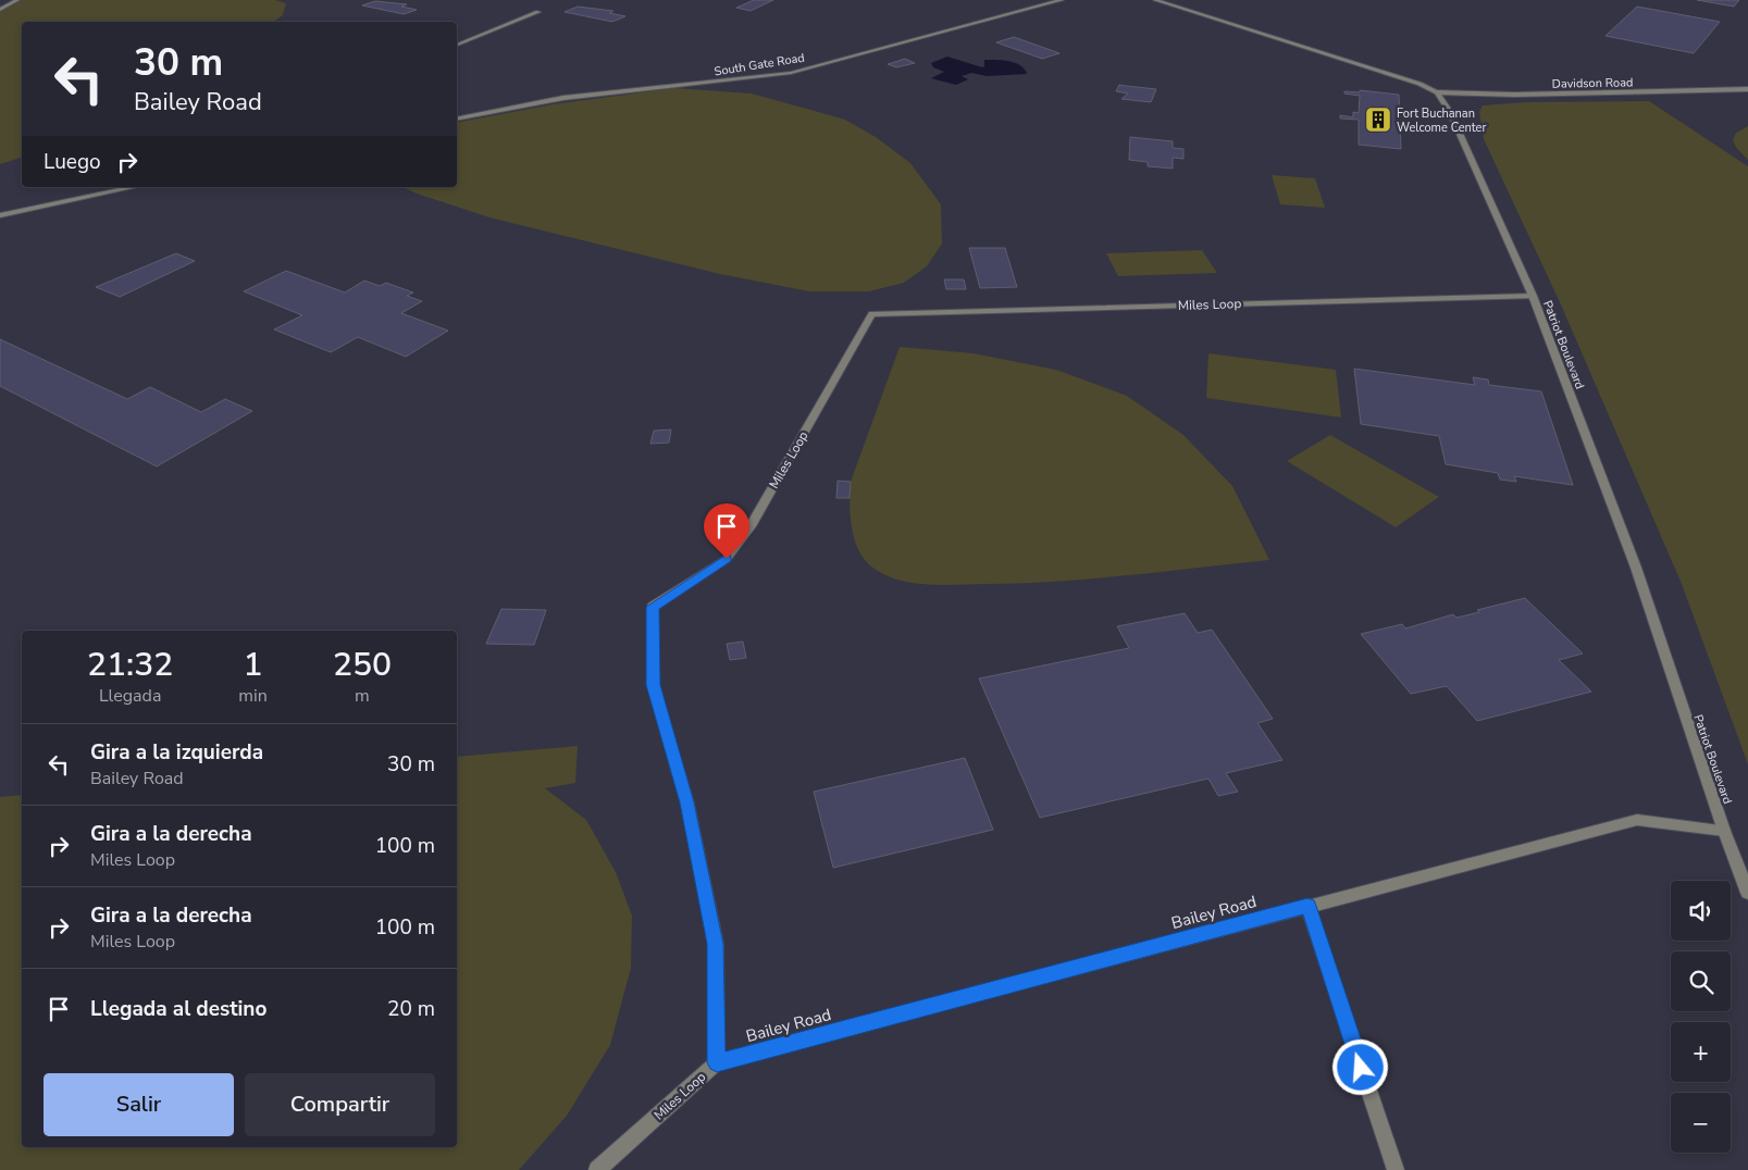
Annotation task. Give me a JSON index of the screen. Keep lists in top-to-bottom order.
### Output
{
  "streets": {
    "street": [
      "South Gate Road",
      "Davidson Road",
      "Miles Loop",
      "Patriot Boulevard",
      "Bailey Road"
    ]
  },
  "crossings": [
    ["Davidson Road", "Patriot Boulevard"],
    ["Miles Loop", "Patriot Boulevard"],
    ["Miles Loop", "Bailey Road"],
    ["Patriot Boulevard", "Bailey Road"]
  ],
  "places": {
    "building": ["Fort Buchanan Welcome Center"]
  },
  "page": {
    "turn": ["30 m", "Bailey Road"],
    "then": "Luego",
    "eta": [
      "21:32",
      "Llegada",
      "1",
      "min",
      "250",
      "m"
    ],
    "list": [
      {
        "name": "Gira a la izquierda",
        "note": "Bailey Road",
        "value": "30 m"
      },
      {
        "name": "Gira a la derecha",
        "note": "Miles Loop",
        "value": "100 m"
      },
      {
        "name": "Gira a la derecha",
        "note": "Miles Loop",
        "value": "100 m"
      },
      {
        "name": "Llegada al destino",
        "value": "20 m"
      }
    ],
    "map_buttons": ["+", "−"],
    "buttons": ["Salir", "Compartir"]
  }
}
